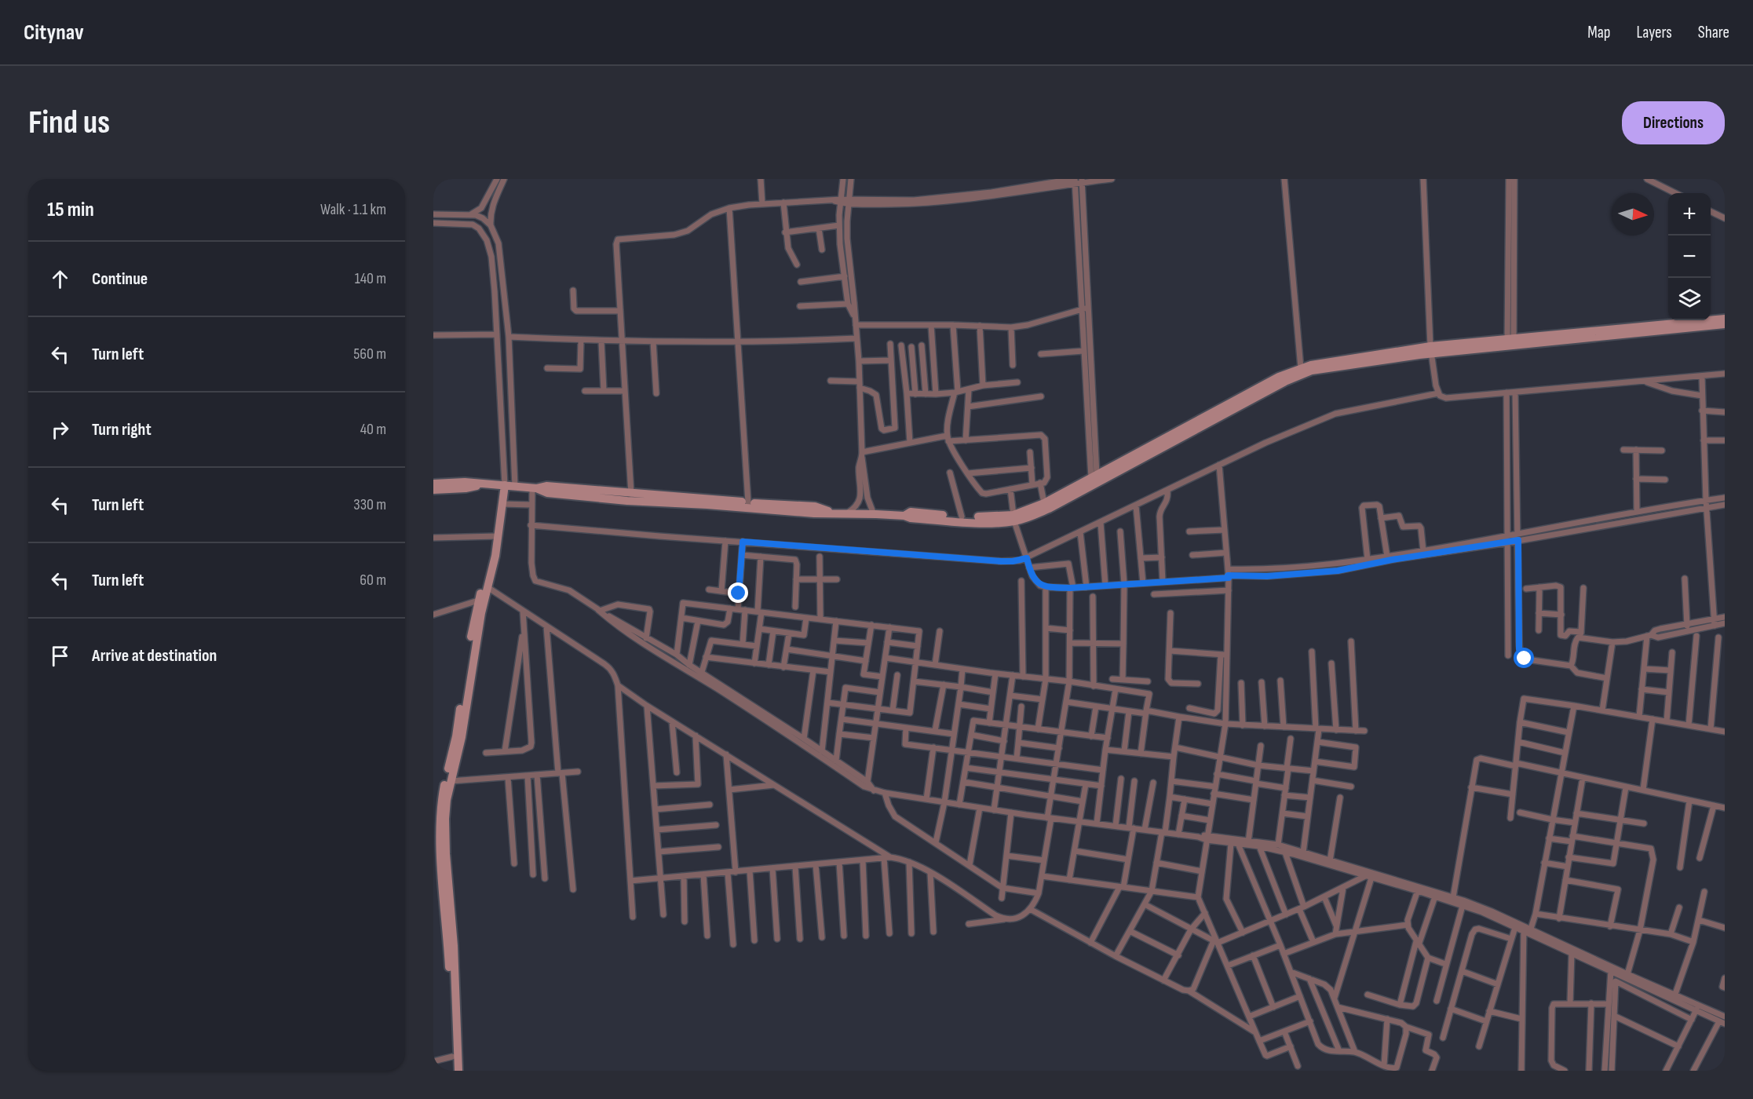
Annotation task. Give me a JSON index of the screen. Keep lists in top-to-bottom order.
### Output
{
  "north": "right",
  "page": {
    "header": "Citynav",
    "nav": ["Map", "Layers", "Share"],
    "buttons": "Directions",
    "title": "Find us",
    "heading": ["15 min", "Walk · 1.1 km"],
    "map_buttons": ["+", "−"],
    "list": [
      ["Continue", "140 m"],
      ["Turn left", "560 m"],
      ["Turn right", "40 m"],
      ["Turn left", "330 m"],
      ["Turn left", "60 m"],
      "Arrive at destination"
    ]
  }
}
